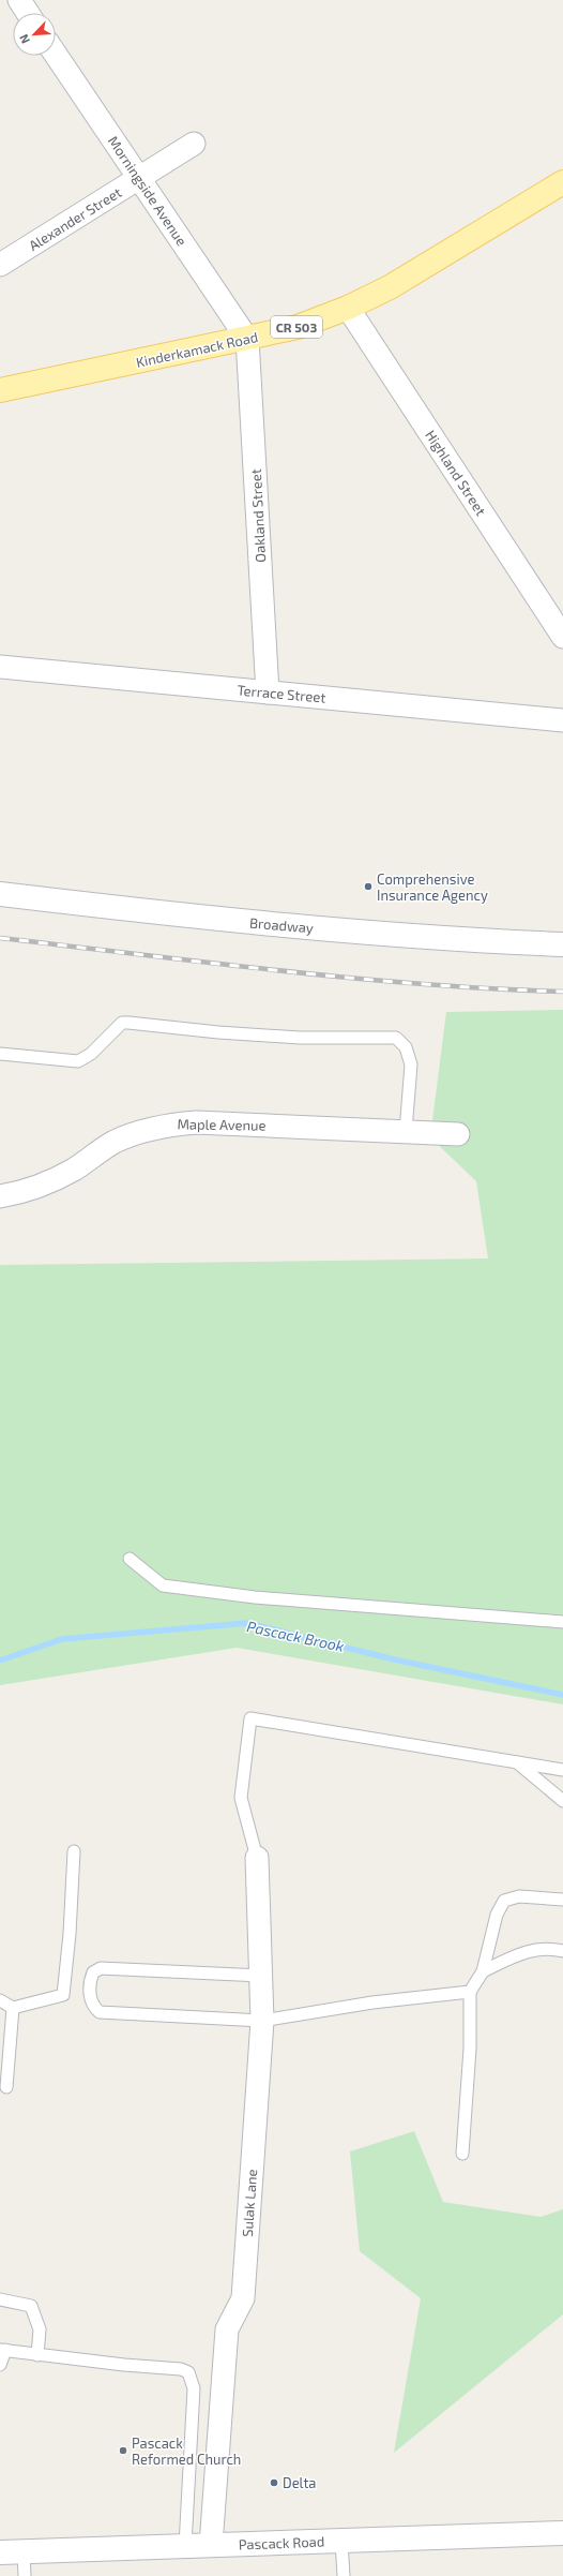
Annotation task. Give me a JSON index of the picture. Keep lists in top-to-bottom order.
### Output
{
  "streets": {
    "main road": ["CR 503", "Kinderkamack Road"],
    "street": [
      "Morningside Avenue",
      "Alexander Street",
      "Highland Street",
      "Oakland Street",
      "Terrace Street",
      "Broadway",
      "Maple Avenue",
      "Sulak Lane",
      "Pascack Road"
    ]
  },
  "crossings": [
    ["Morningside Avenue", "Alexander Street"],
    ["Morningside Avenue", "Kinderkamack Road"],
    ["Morningside Avenue", "Oakland Street"],
    ["Kinderkamack Road", "Highland Street"],
    ["Kinderkamack Road", "Oakland Street"],
    ["Oakland Street", "Terrace Street"],
    ["Sulak Lane", "Pascack Road"]
  ],
  "water": ["Pascack Brook"],
  "places": ["Comprehensive Insurance Agency", "Pascack Reformed Church", "Delta"],
  "north": "bottom left"
}
